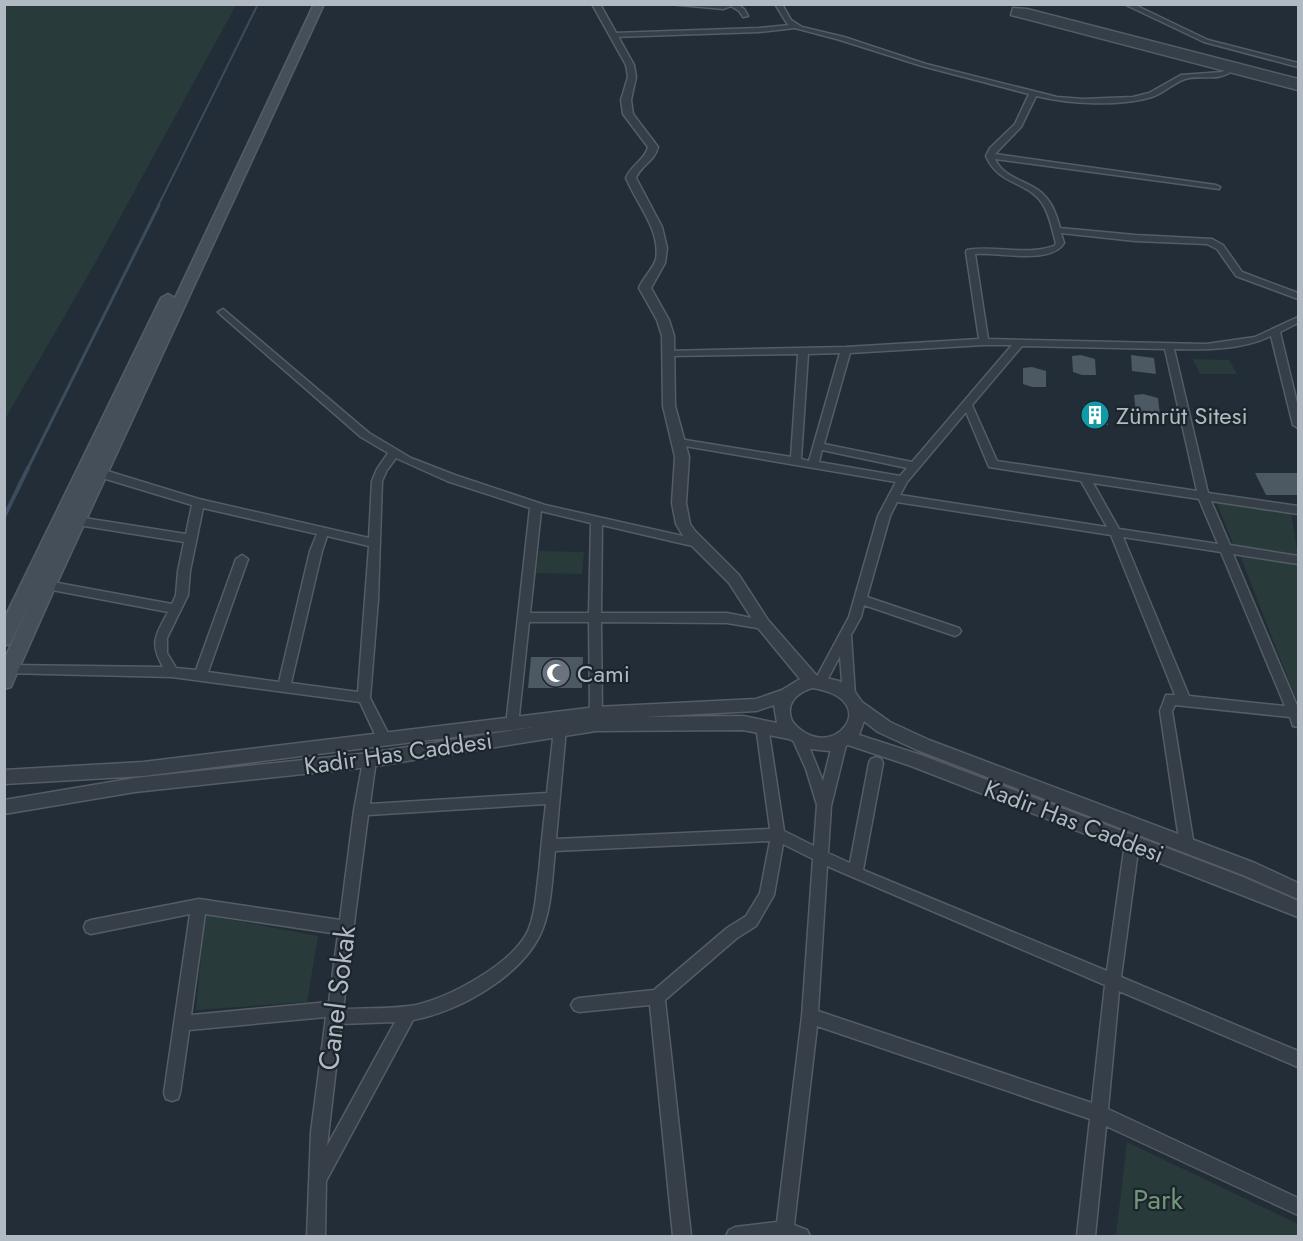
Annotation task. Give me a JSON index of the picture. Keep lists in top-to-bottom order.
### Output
{
  "streets": {
    "street": ["Kadir Has Caddesi", "Canel Sokak"]
  },
  "crossings": [
    ["Kadir Has Caddesi", "Canel Sokak"]
  ],
  "parks": ["Park"],
  "places": {
    "building": ["Zümrüt Sitesi"],
    "mosque": ["Cami"]
  }
}
